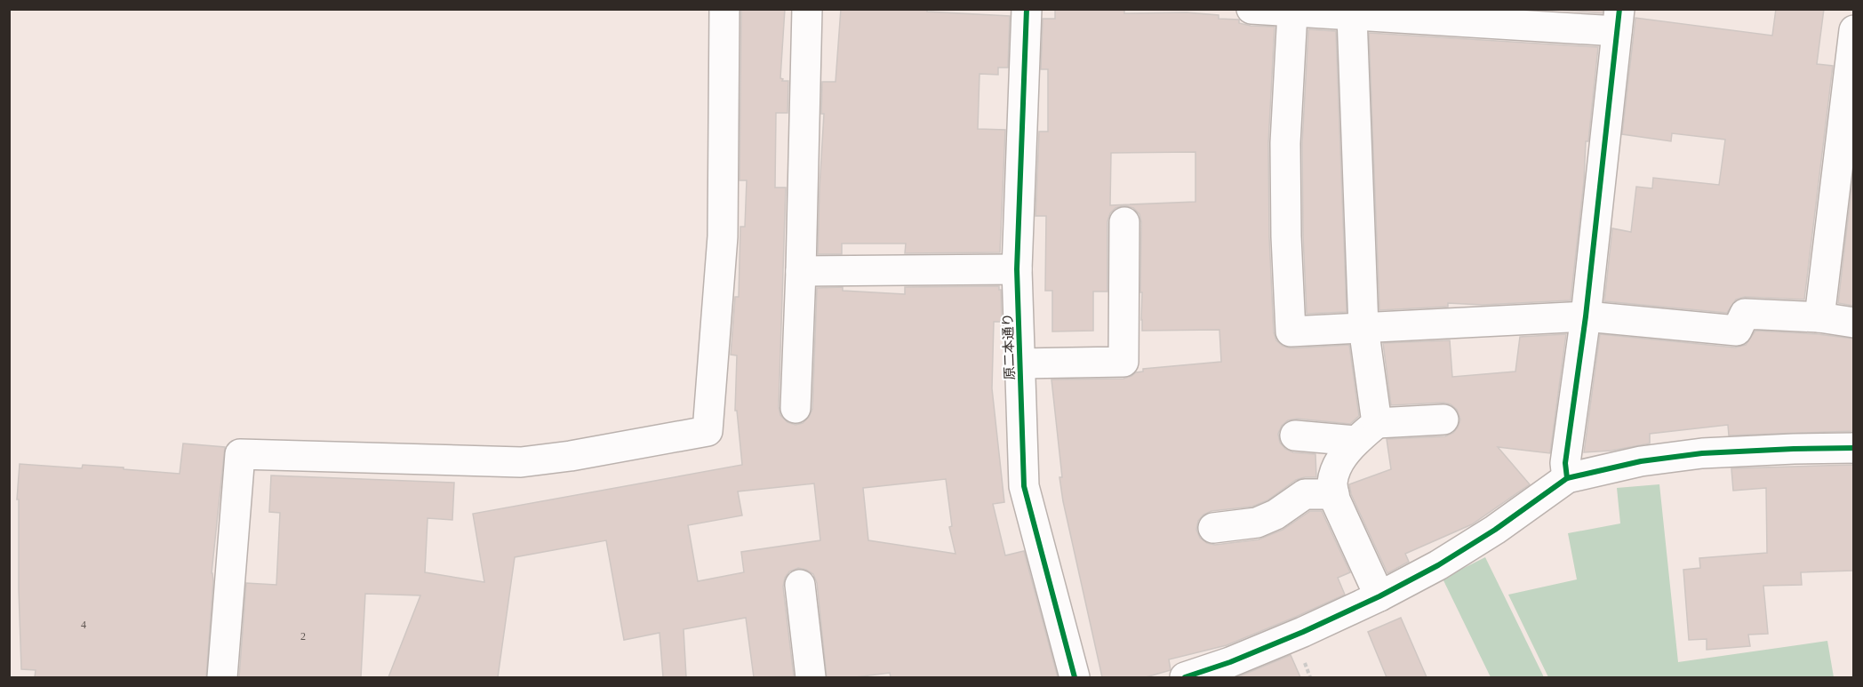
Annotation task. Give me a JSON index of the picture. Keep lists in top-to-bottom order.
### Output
{
  "streets": {
    "street": ["原二本通り"]
  },
  "house_numbers": ["4", "2"]
}
